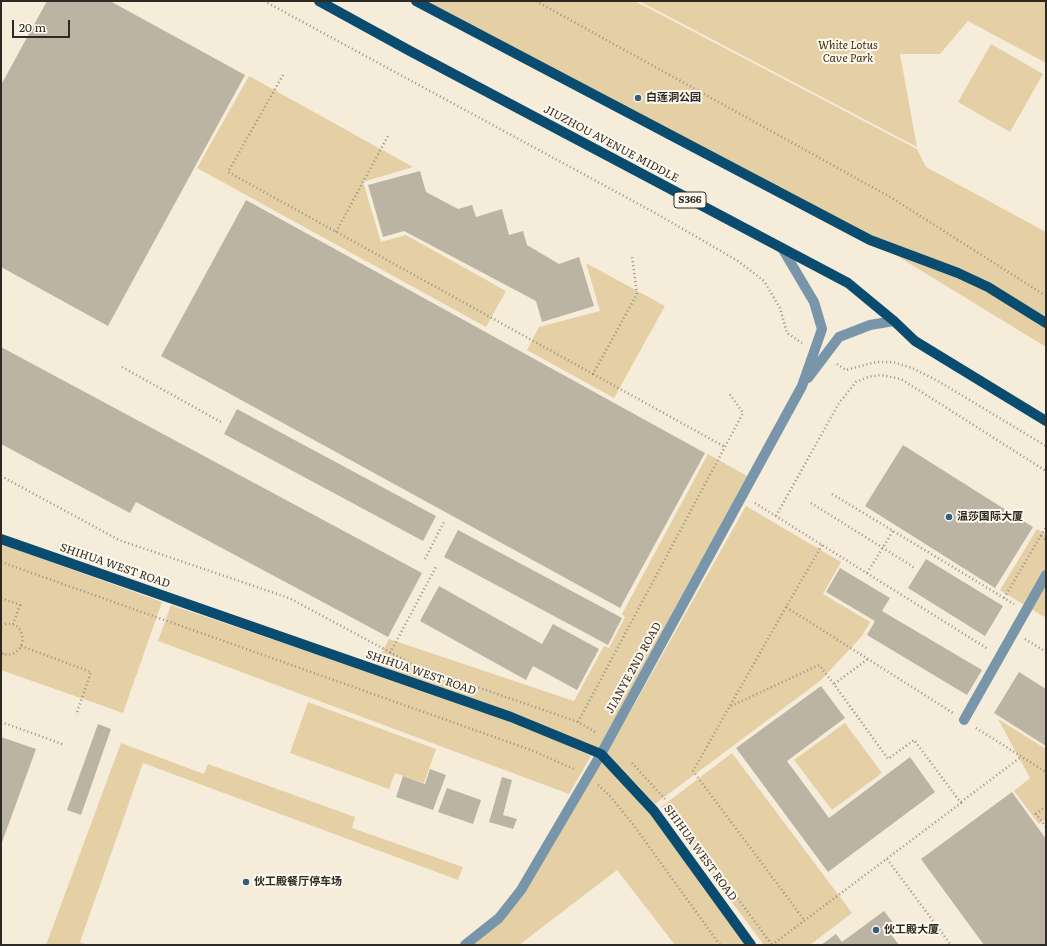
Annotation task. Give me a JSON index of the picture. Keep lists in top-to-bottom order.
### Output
{
  "streets": {
    "main road": ["JIUZHOU AVENUE MIDDLE", "S366", "SHIHUA WEST ROAD"],
    "street": ["JIANYE 2ND ROAD"]
  },
  "crossings": [
    ["JIUZHOU AVENUE MIDDLE", "JIANYE 2ND ROAD"],
    ["SHIHUA WEST ROAD", "JIANYE 2ND ROAD"]
  ],
  "parks": ["White Lotus Cave Park"],
  "places": [
    "白莲洞公园",
    "温莎国际大厦",
    "伙工殿餐厅停车场",
    "伙工殿大厦"
  ],
  "scale_bar": "20 m"
}
